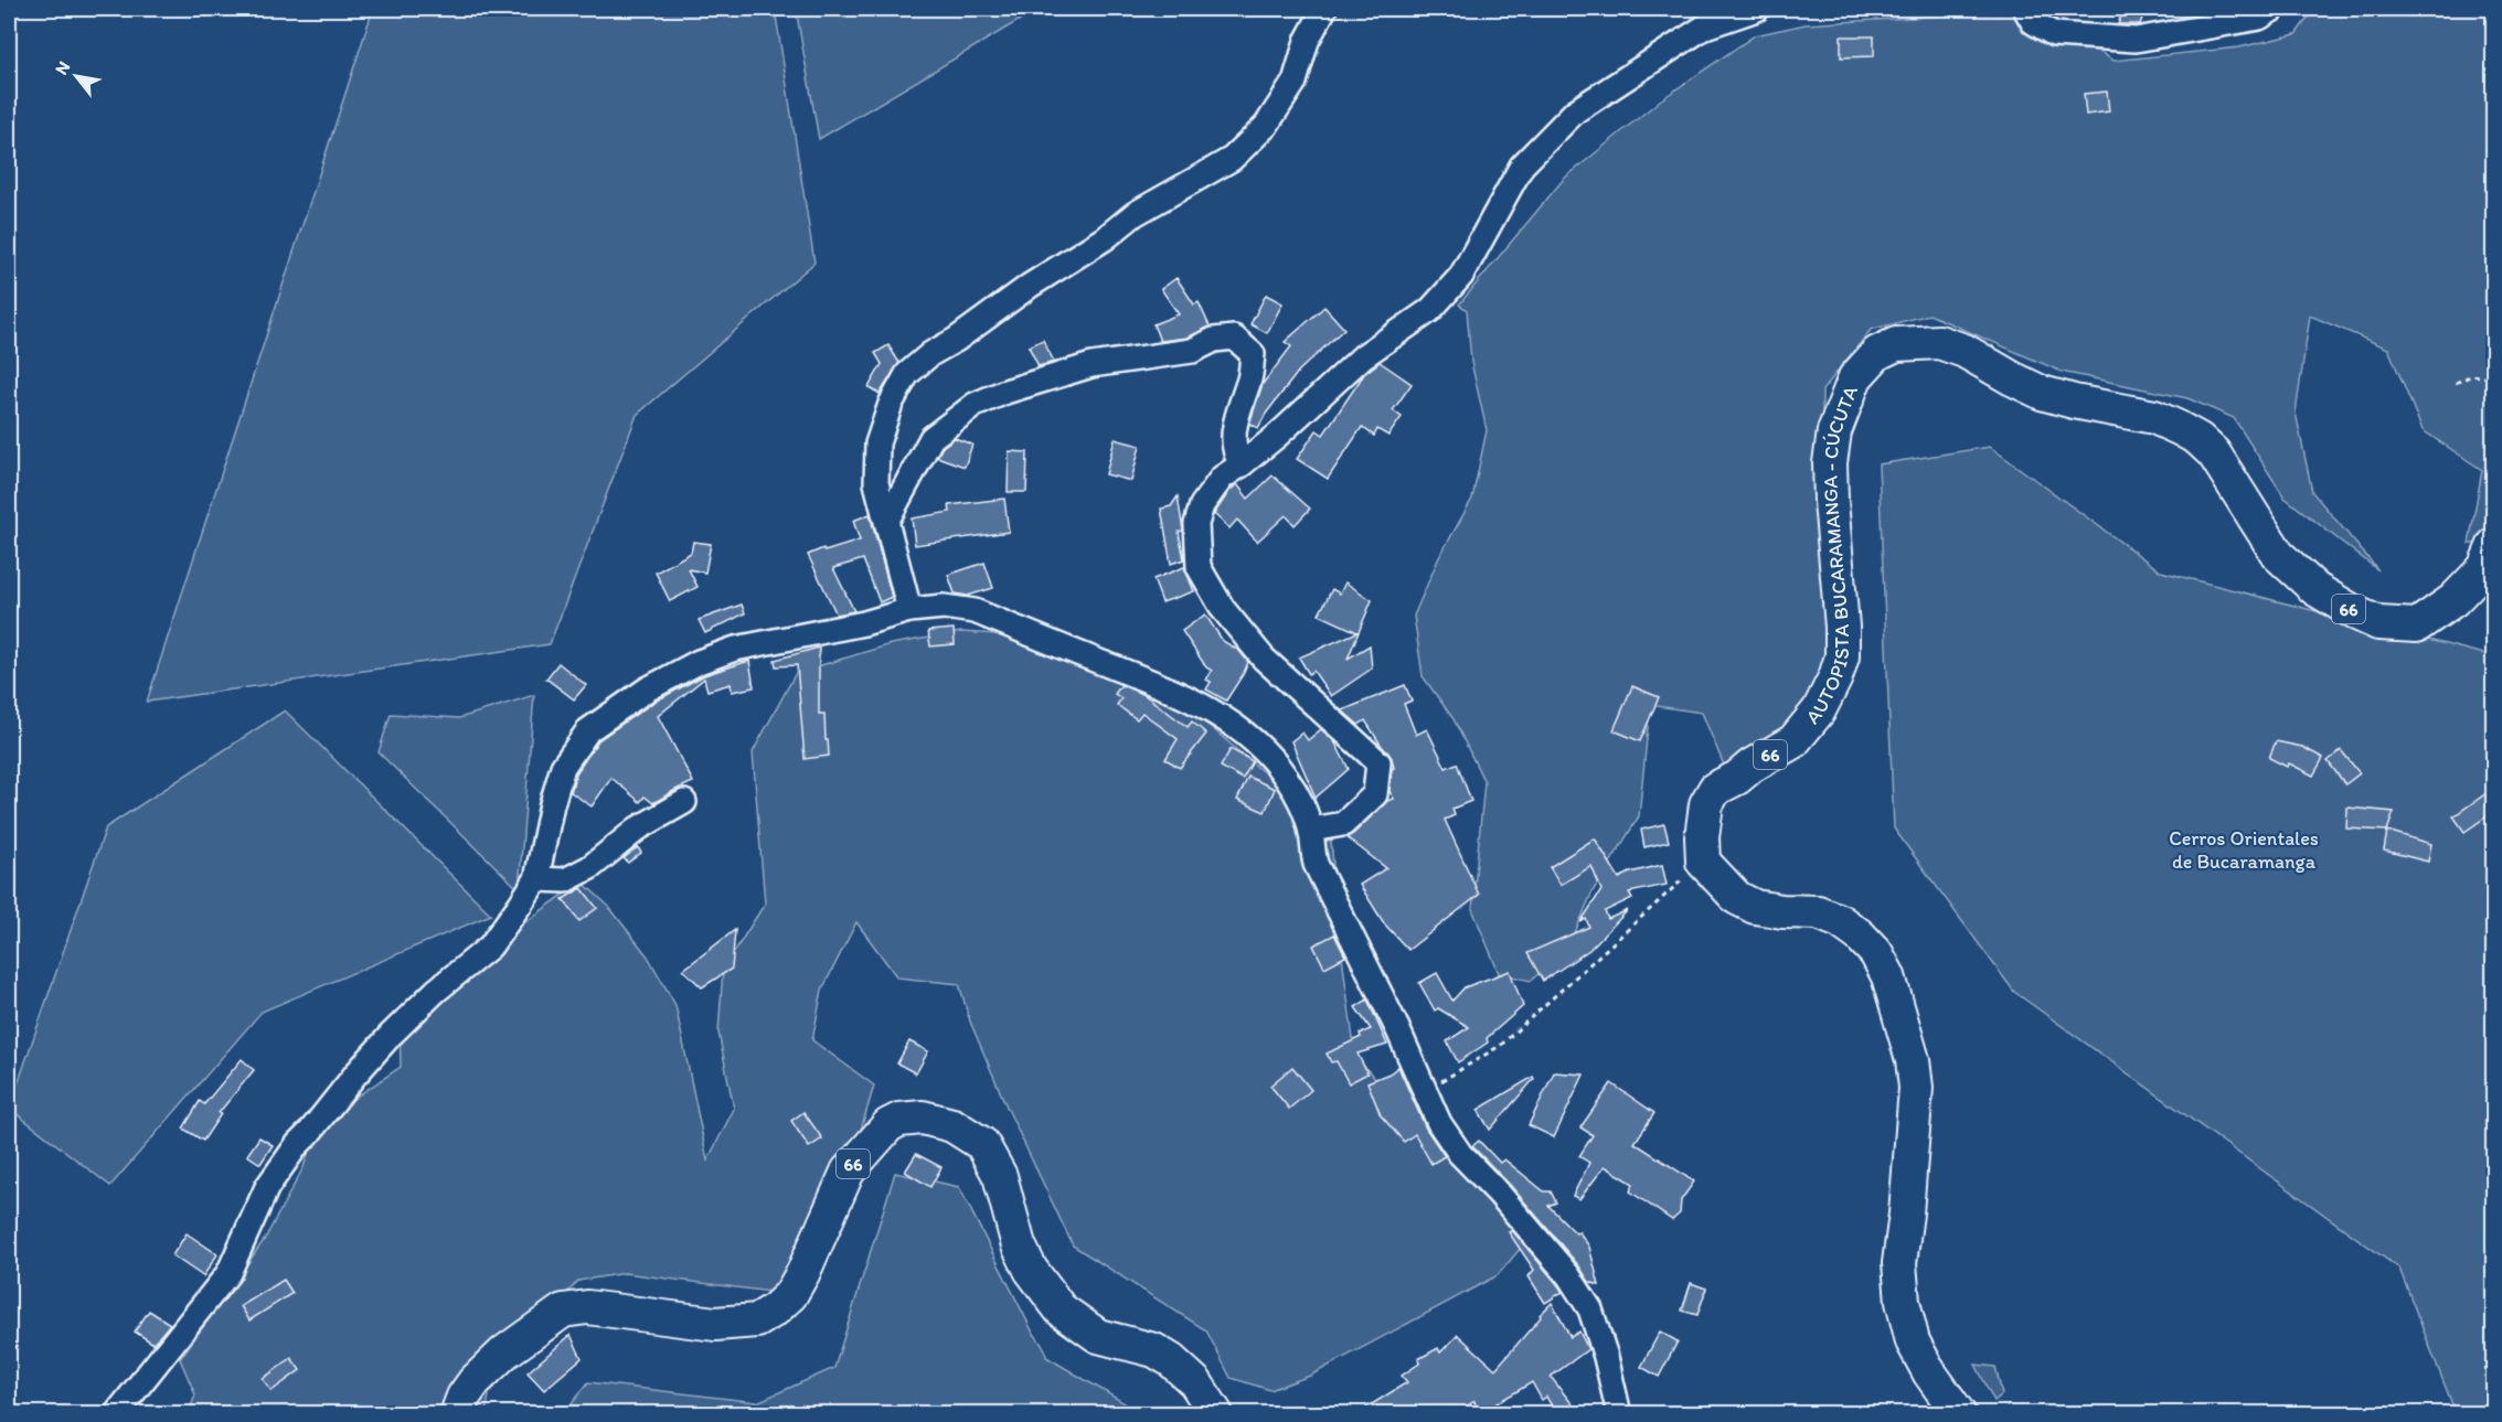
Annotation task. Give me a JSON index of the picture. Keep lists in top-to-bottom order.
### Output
{
  "streets": {
    "highway": ["AUTOPISTA BUCARAMANGA - CÚCUTA", "66"]
  },
  "parks": ["Cerros Orientales de Bucaramanga"],
  "north": "top left"
}
